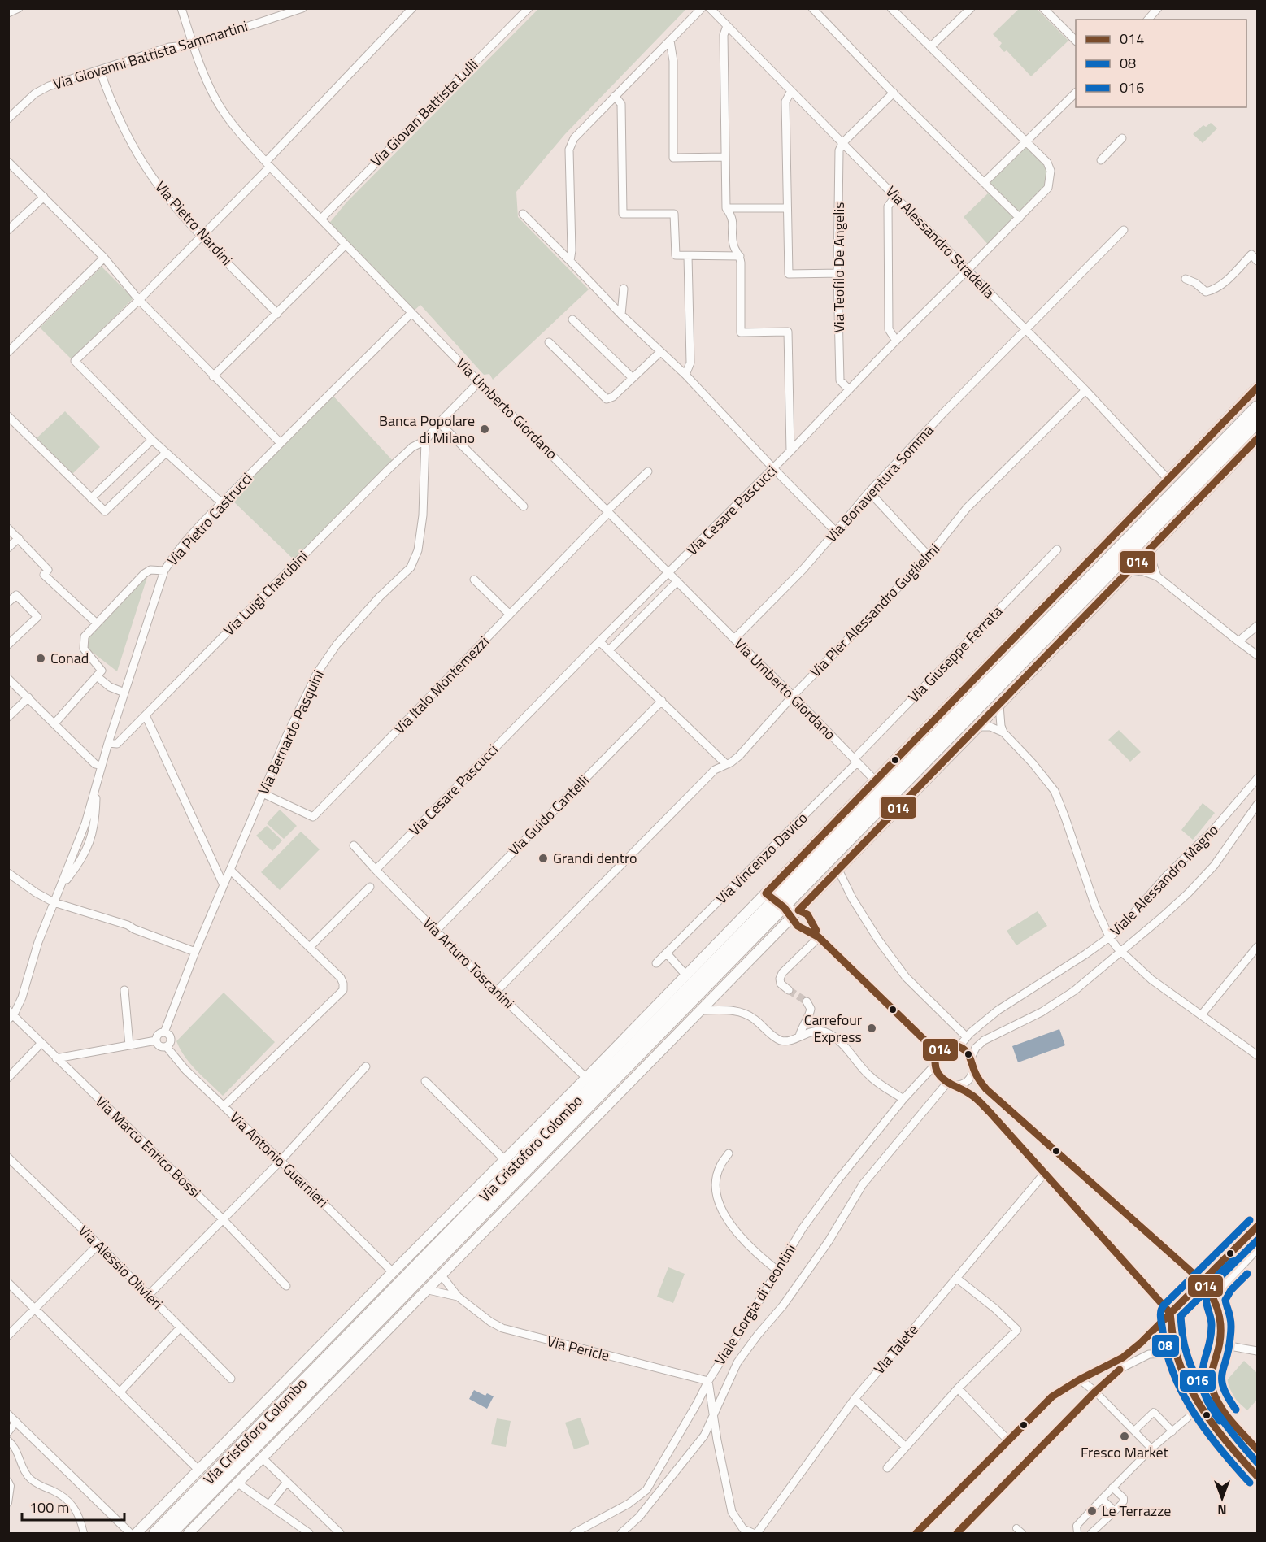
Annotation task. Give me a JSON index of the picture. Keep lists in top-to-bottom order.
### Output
{
  "streets": {
    "main road": ["Via Cristoforo Colombo"],
    "street": [
      "Via Giovanni Battista Sammartini",
      "Via Giovan Battista Lulli",
      "Via Pietro Nardini",
      "Via Alessandro Stradella",
      "Via Teofilo De Angelis",
      "Via Umberto Giordano",
      "Via Bonaventura Somma",
      "Via Cesare Pascucci",
      "Via Pietro Castrucci",
      "Via Luigi Cherubini",
      "Via Pier Alessandro Guglielmi",
      "Via Giuseppe Ferrata",
      "Via Italo Montemezzi",
      "Via Bernardo Pasquini",
      "Via Guido Cantelli",
      "Via Vincenzo Davico",
      "Viale Alessandro Magno",
      "Via Arturo Toscanini",
      "Via Marco Enrico Bossi",
      "Via Antonio Guarnieri",
      "Via Alessio Olivieri",
      "Viale Gorgia di Leontini",
      "Via Pericle",
      "Via Talete"
    ]
  },
  "crossings": [
    ["Via Giovanni Battista Sammartini", "Via Pietro Nardini"],
    ["Via Giovanni Battista Sammartini", "Via Umberto Giordano"],
    ["Via Giovan Battista Lulli", "Via Umberto Giordano"],
    ["Via Alessandro Stradella", "Via Teofilo De Angelis"],
    ["Via Alessandro Stradella", "Via Bonaventura Somma"],
    ["Via Alessandro Stradella", "Via Cesare Pascucci"],
    ["Via Alessandro Stradella", "Via Pier Alessandro Guglielmi"],
    ["Via Alessandro Stradella", "Via Cristoforo Colombo"],
    ["Via Teofilo De Angelis", "Via Cesare Pascucci"],
    ["Via Umberto Giordano", "Via Bonaventura Somma"],
    ["Via Umberto Giordano", "Via Cesare Pascucci"],
    ["Via Umberto Giordano", "Via Pietro Castrucci"],
    ["Via Umberto Giordano", "Via Pier Alessandro Guglielmi"],
    ["Via Umberto Giordano", "Via Giuseppe Ferrata"],
    ["Via Umberto Giordano", "Via Italo Montemezzi"],
    ["Via Umberto Giordano", "Via Vincenzo Davico"],
    ["Via Umberto Giordano", "Via Cristoforo Colombo"],
    ["Via Cesare Pascucci", "Via Arturo Toscanini"],
    ["Via Luigi Cherubini", "Via Bernardo Pasquini"],
    ["Via Pier Alessandro Guglielmi", "Via Arturo Toscanini"],
    ["Via Giuseppe Ferrata", "Via Vincenzo Davico"],
    ["Via Italo Montemezzi", "Via Bernardo Pasquini"],
    ["Via Bernardo Pasquini", "Via Antonio Guarnieri"],
    ["Via Guido Cantelli", "Via Arturo Toscanini"],
    ["Viale Alessandro Magno", "Viale Gorgia di Leontini"],
    ["Via Arturo Toscanini", "Via Cristoforo Colombo"],
    ["Via Cristoforo Colombo", "Via Antonio Guarnieri"],
    ["Via Cristoforo Colombo", "Via Pericle"],
    ["Viale Gorgia di Leontini", "Via Pericle"]
  ],
  "places": [
    "Banca Popolare di Milano",
    "Conad",
    "Grandi dentro",
    "Carrefour Express",
    "Fresco Market",
    "Le Terrazze"
  ],
  "lines": ["transit line 014", "transit line 08", "transit line 016"],
  "legend": ["014", "08", "016"],
  "scale_bar": "100 m",
  "north": "bottom"
}
